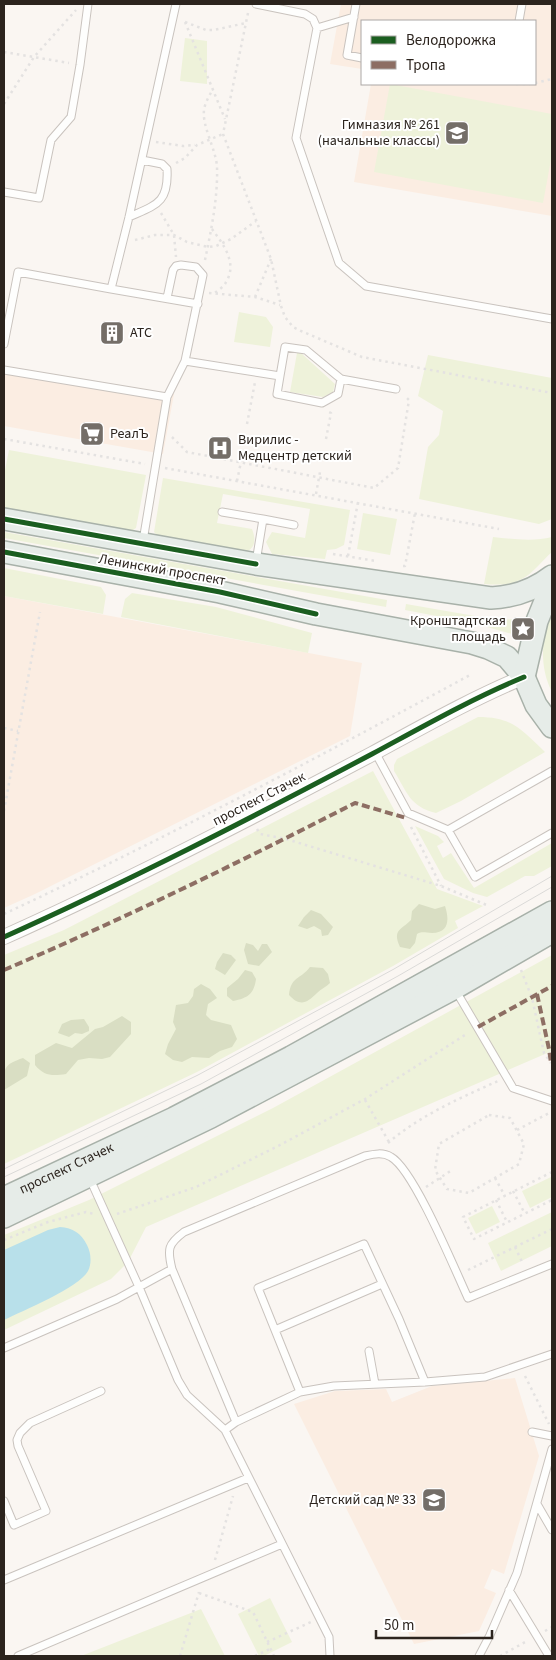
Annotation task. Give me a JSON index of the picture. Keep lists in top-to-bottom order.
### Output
{
  "streets": {
    "main road": ["Ленинский проспект", "проспект Стачек"]
  },
  "crossings": [
    ["Ленинский проспект", "проспект Стачек"]
  ],
  "places": {
    "school or university": ["Гимназия № 261 (начальные классы)", "Детский сад № 33"],
    "building": ["АТС"],
    "supermarket": ["РеалЪ"],
    "hospital": ["Вирилис - Медцентр детский"],
    "place": ["Кронштадтская площадь"]
  },
  "legend": ["Велодорожка", "Тропа"],
  "scale_bar": "50 m"
}
